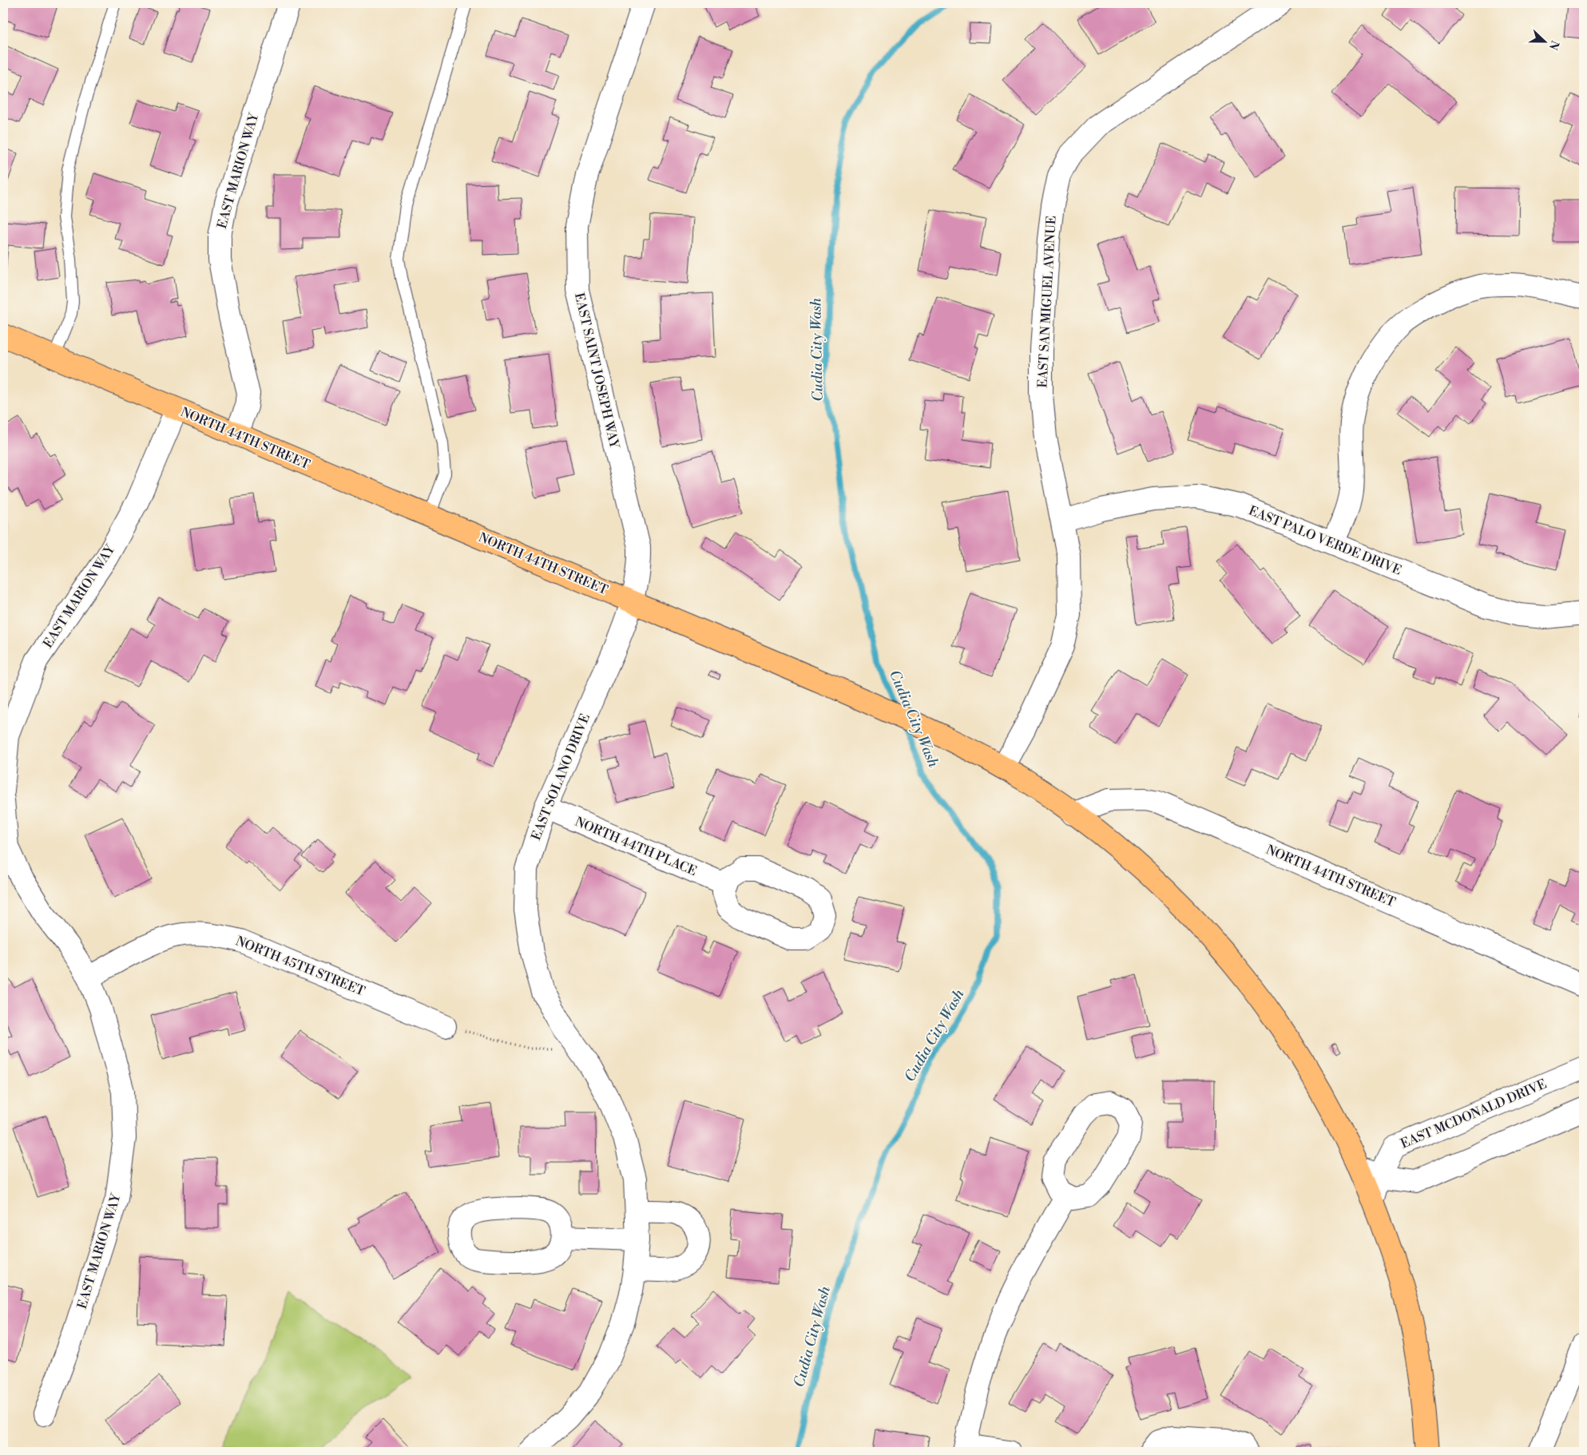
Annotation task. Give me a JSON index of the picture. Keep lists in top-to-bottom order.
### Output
{
  "streets": {
    "main road": ["NORTH 44TH STREET"],
    "street": [
      "EAST MARION WAY",
      "EAST SAN MIGUEL AVENUE",
      "EAST SAINT JOSEPH WAY",
      "EAST PALO VERDE DRIVE",
      "EAST SOLANO DRIVE",
      "NORTH 44TH PLACE",
      "NORTH 45TH STREET",
      "EAST MCDONALD DRIVE"
    ]
  },
  "crossings": [
    ["EAST MARION WAY", "NORTH 44TH STREET"],
    ["EAST MARION WAY", "NORTH 45TH STREET"],
    ["EAST SAN MIGUEL AVENUE", "NORTH 44TH STREET"],
    ["EAST SAN MIGUEL AVENUE", "EAST PALO VERDE DRIVE"],
    ["EAST SAINT JOSEPH WAY", "NORTH 44TH STREET"],
    ["EAST SAINT JOSEPH WAY", "EAST SOLANO DRIVE"],
    ["NORTH 44TH STREET", "EAST SOLANO DRIVE"],
    ["EAST SOLANO DRIVE", "NORTH 44TH PLACE"]
  ],
  "water": ["Cudia City Wash"],
  "north": "right"
}
